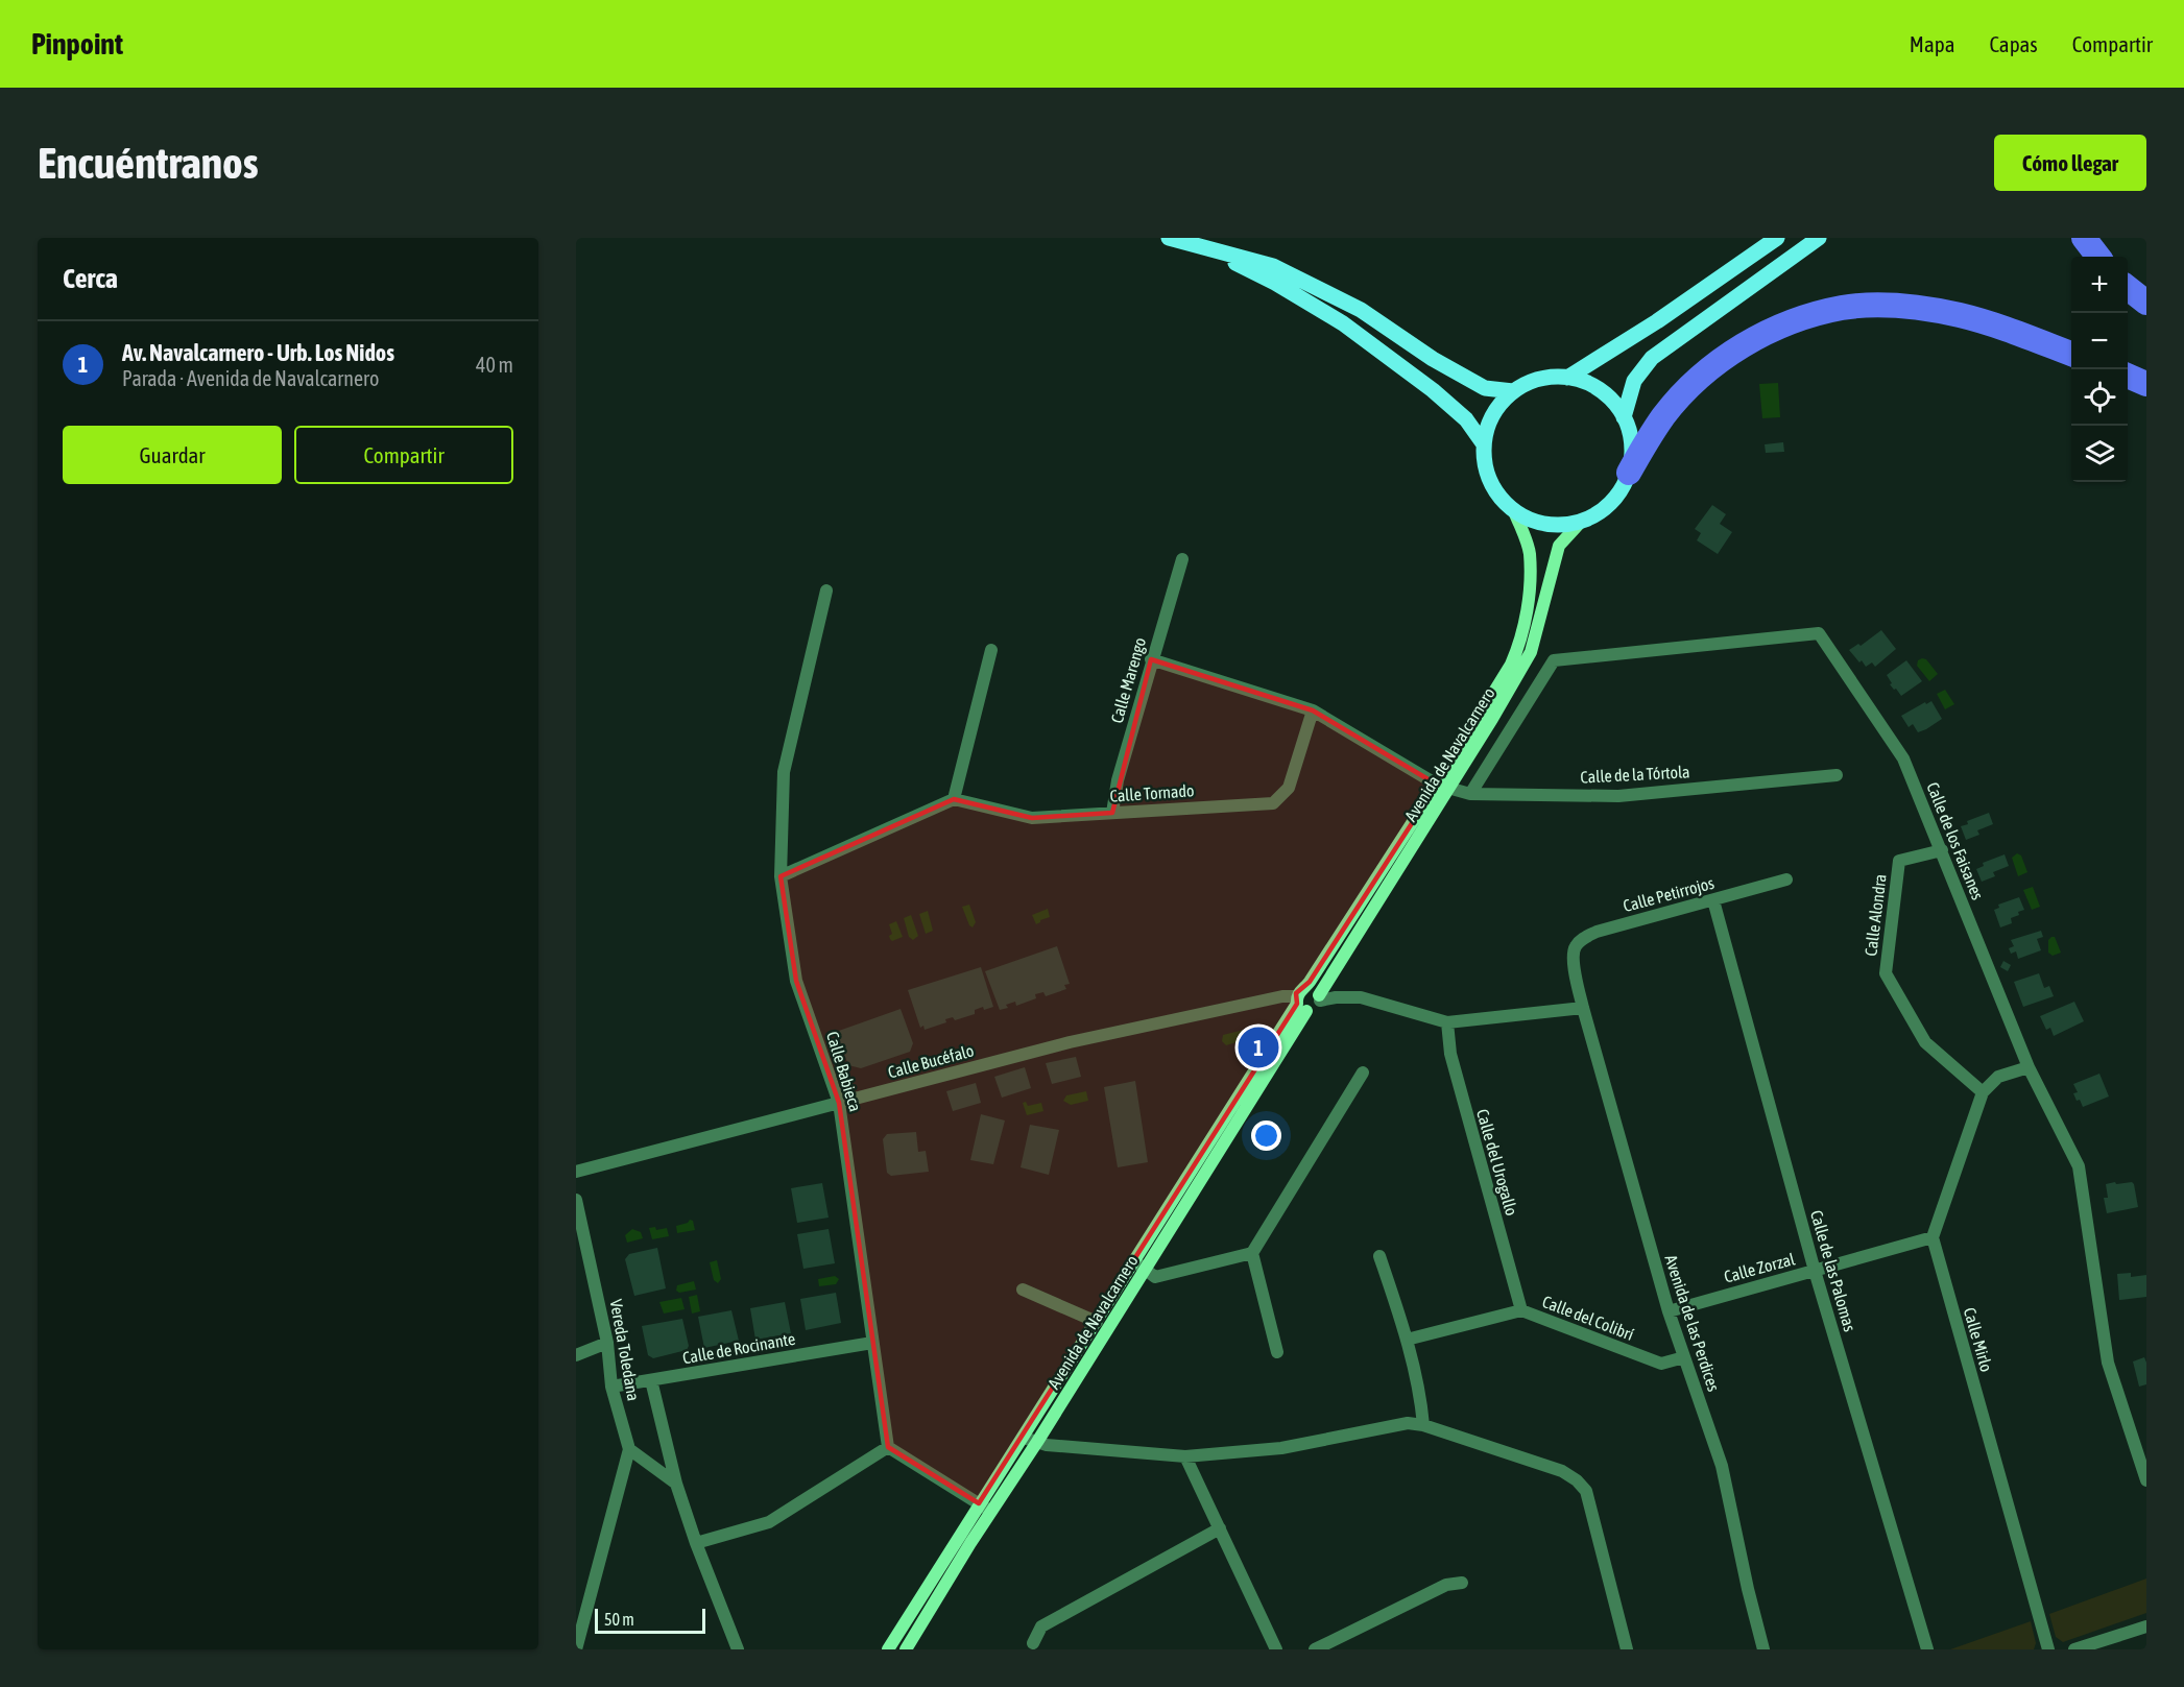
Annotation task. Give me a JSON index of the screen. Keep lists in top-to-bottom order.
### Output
{
  "streets": {
    "street": [
      "Calle Marengo",
      "Avenida de Navalcarnero",
      "Calle de la Tórtola",
      "Calle Tornado",
      "Calle de los Faisanes",
      "Calle Petirrojos",
      "Calle Alondra",
      "Calle Bucéfalo",
      "Calle Babieca",
      "Calle del Urogallo",
      "Calle Zorzal",
      "Calle de las Palomas",
      "Calle del Colibrí",
      "Avenida de las Perdices",
      "Calle Mirlo",
      "Calle de Rocinante",
      "Vereda Toledana"
    ]
  },
  "crossings": [
    ["Calle Marengo", "Calle Tornado"],
    ["Avenida de Navalcarnero", "Calle de la Tórtola"],
    ["Avenida de Navalcarnero", "Calle Bucéfalo"],
    ["Calle de la Tórtola", "Calle Tornado"],
    ["Calle de la Tórtola", "Calle de los Faisanes"],
    ["Calle de los Faisanes", "Calle Alondra"],
    ["Calle Petirrojos", "Calle de las Palomas"],
    ["Calle Petirrojos", "Avenida de las Perdices"],
    ["Calle Bucéfalo", "Calle Babieca"],
    ["Calle Babieca", "Calle de Rocinante"],
    ["Calle del Urogallo", "Calle del Colibrí"],
    ["Calle Zorzal", "Calle de las Palomas"],
    ["Calle Zorzal", "Avenida de las Perdices"],
    ["Calle Zorzal", "Calle Mirlo"],
    ["Calle del Colibrí", "Avenida de las Perdices"],
    ["Calle de Rocinante", "Vereda Toledana"]
  ],
  "scale_bar": "50 m",
  "page": {
    "header": "Pinpoint",
    "nav": ["Mapa", "Capas", "Compartir"],
    "buttons": [
      "Cómo llegar",
      ["Guardar", "Compartir"]
    ],
    "title": "Encuéntranos",
    "heading": "Cerca",
    "map_buttons": ["+", "−"],
    "list": [
      {
        "mark": "1",
        "name": "Av. Navalcarnero - Urb. Los Nidos",
        "note": "Parada · Avenida de Navalcarnero",
        "value": "40 m"
      }
    ],
    "pins": "1",
    "scale": "50 m"
  }
}
